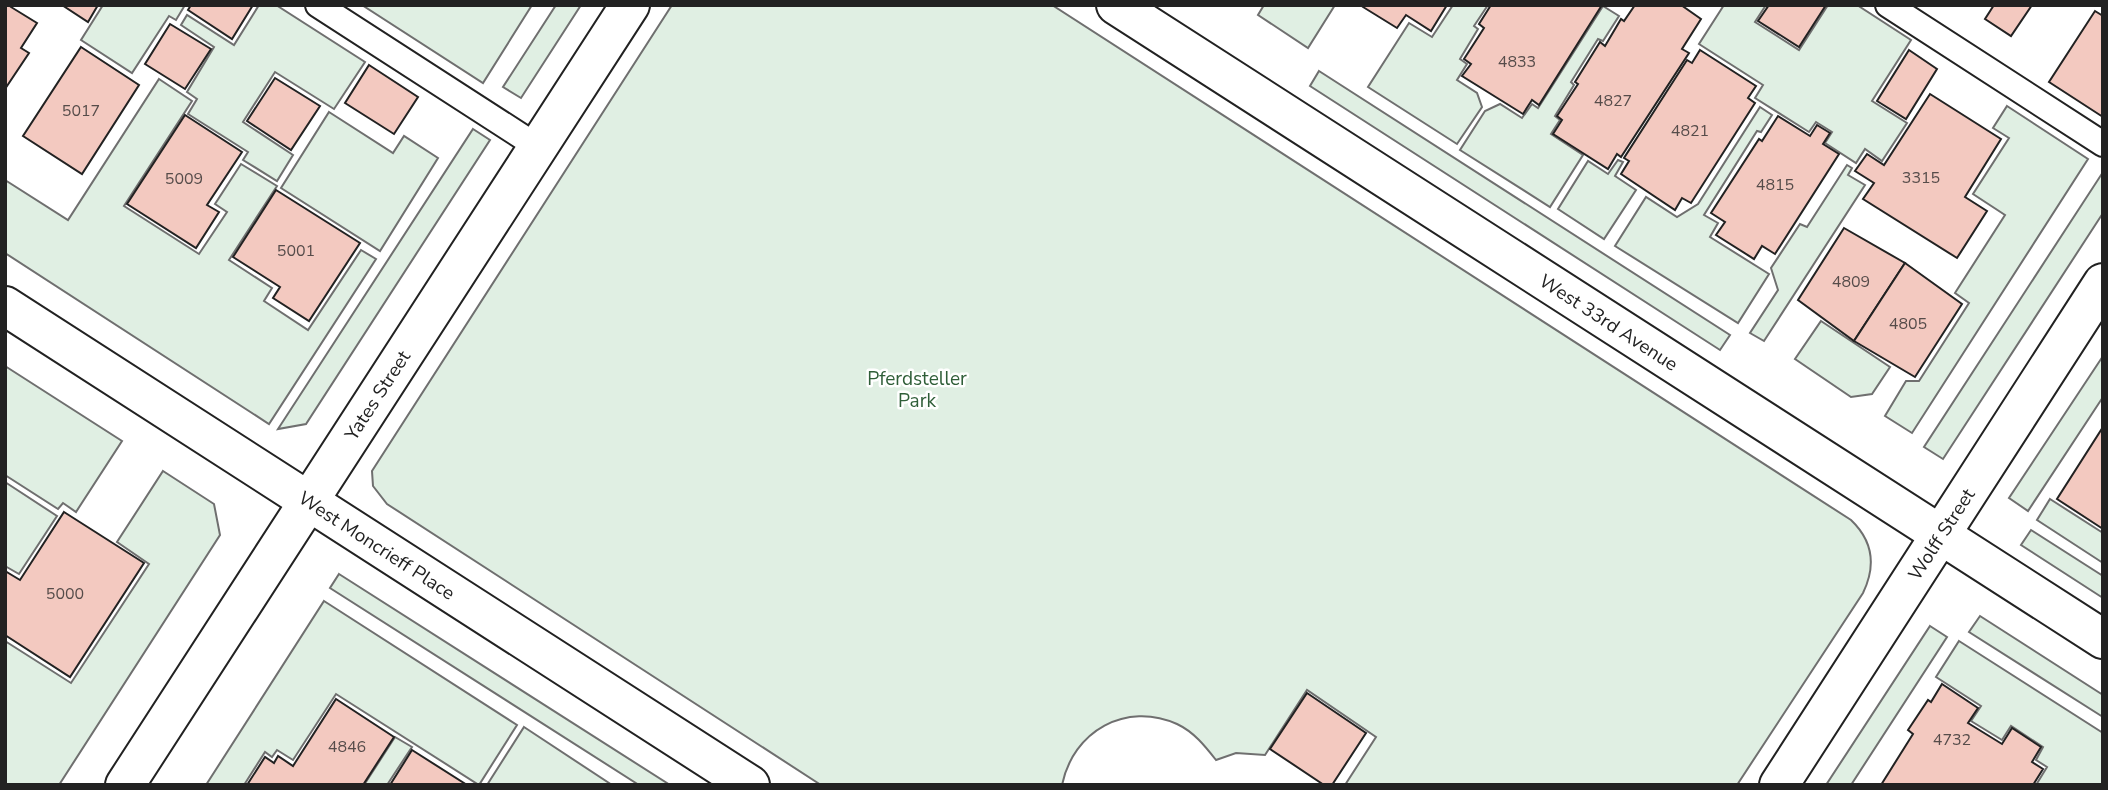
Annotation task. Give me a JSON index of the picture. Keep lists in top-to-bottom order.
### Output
{
  "streets": {
    "street": [
      "West 33rd Avenue",
      "Yates Street",
      "Wolff Street",
      "West Moncrieff Place"
    ]
  },
  "crossings": [
    ["West 33rd Avenue", "Wolff Street"],
    ["Yates Street", "West Moncrieff Place"]
  ],
  "parks": ["Pferdsteller Park"],
  "house_numbers": [
    "4833",
    "4827",
    "5017",
    "4821",
    "3315",
    "5009",
    "4815",
    "5001",
    "4809",
    "4805",
    "5000",
    "4732",
    "4846"
  ]
}
